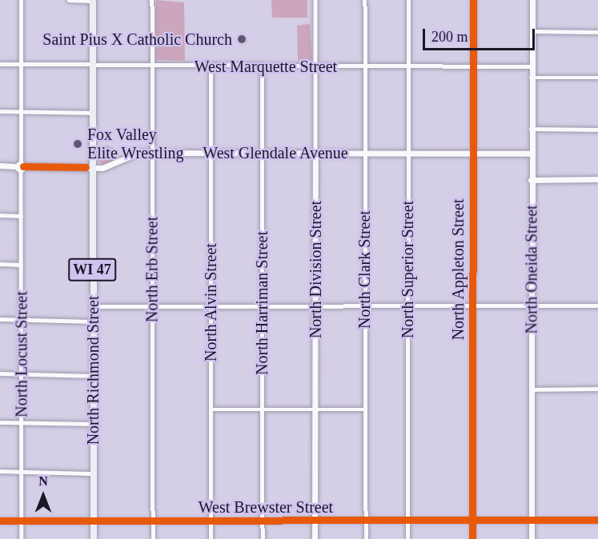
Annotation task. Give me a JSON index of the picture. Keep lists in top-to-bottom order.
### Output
{
  "streets": {
    "main road": ["WI 47", "North Richmond Street"],
    "street": [
      "West Marquette Street",
      "West Glendale Avenue",
      "North Erb Street",
      "North Division Street",
      "North Clark Street",
      "North Superior Street",
      "North Appleton Street",
      "North Oneida Street",
      "North Alvin Street",
      "North Harriman Street",
      "North Locust Street",
      "West Brewster Street"
    ]
  },
  "crossings": [
    ["West Marquette Street", "North Erb Street"],
    ["West Marquette Street", "North Division Street"],
    ["West Marquette Street", "North Clark Street"],
    ["West Marquette Street", "North Superior Street"],
    ["West Marquette Street", "North Appleton Street"],
    ["West Marquette Street", "North Oneida Street"],
    ["West Marquette Street", "North Alvin Street"],
    ["West Marquette Street", "North Harriman Street"],
    ["West Marquette Street", "North Locust Street"],
    ["West Marquette Street", "North Richmond Street"],
    ["West Glendale Avenue", "North Erb Street"],
    ["West Glendale Avenue", "North Division Street"],
    ["West Glendale Avenue", "North Clark Street"],
    ["West Glendale Avenue", "North Superior Street"],
    ["West Glendale Avenue", "North Appleton Street"],
    ["West Glendale Avenue", "North Oneida Street"],
    ["West Glendale Avenue", "North Alvin Street"],
    ["West Glendale Avenue", "North Harriman Street"],
    ["West Glendale Avenue", "North Locust Street"],
    ["West Glendale Avenue", "North Richmond Street"],
    ["North Erb Street", "West Brewster Street"],
    ["North Division Street", "West Brewster Street"],
    ["North Clark Street", "West Brewster Street"],
    ["North Superior Street", "West Brewster Street"],
    ["North Appleton Street", "West Brewster Street"],
    ["North Oneida Street", "West Brewster Street"],
    ["North Alvin Street", "West Brewster Street"],
    ["North Harriman Street", "West Brewster Street"],
    ["North Locust Street", "West Brewster Street"],
    ["North Richmond Street", "West Brewster Street"]
  ],
  "places": ["Saint Pius X Catholic Church", "Fox Valley Elite Wrestling"],
  "scale_bar": "200 m",
  "north": "top"
}
